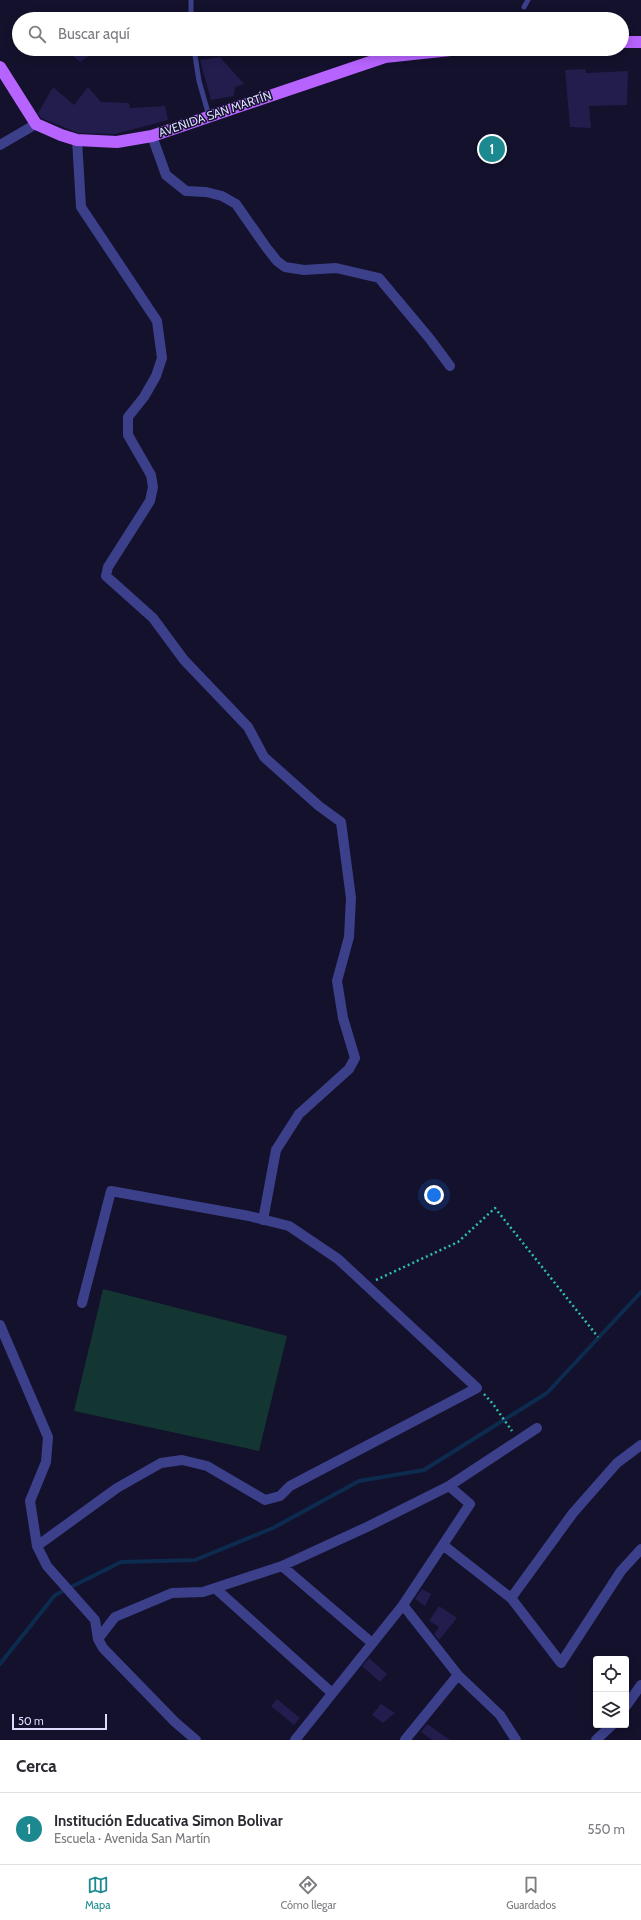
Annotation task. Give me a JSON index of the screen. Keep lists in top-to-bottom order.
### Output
{
  "streets": {
    "main road": ["AVENIDA SAN MARTÍN"]
  },
  "scale_bar": "50 m",
  "page": {
    "search": "Buscar aquí",
    "pins": "1",
    "scale": "50 m",
    "heading": "Cerca",
    "list": [
      {
        "mark": "1",
        "name": "Institución Educativa Simon Bolivar",
        "note": "Escuela · Avenida San Martín",
        "value": "550 m"
      }
    ],
    "nav": ["Mapa", "Cómo llegar", "Guardados"]
  }
}
